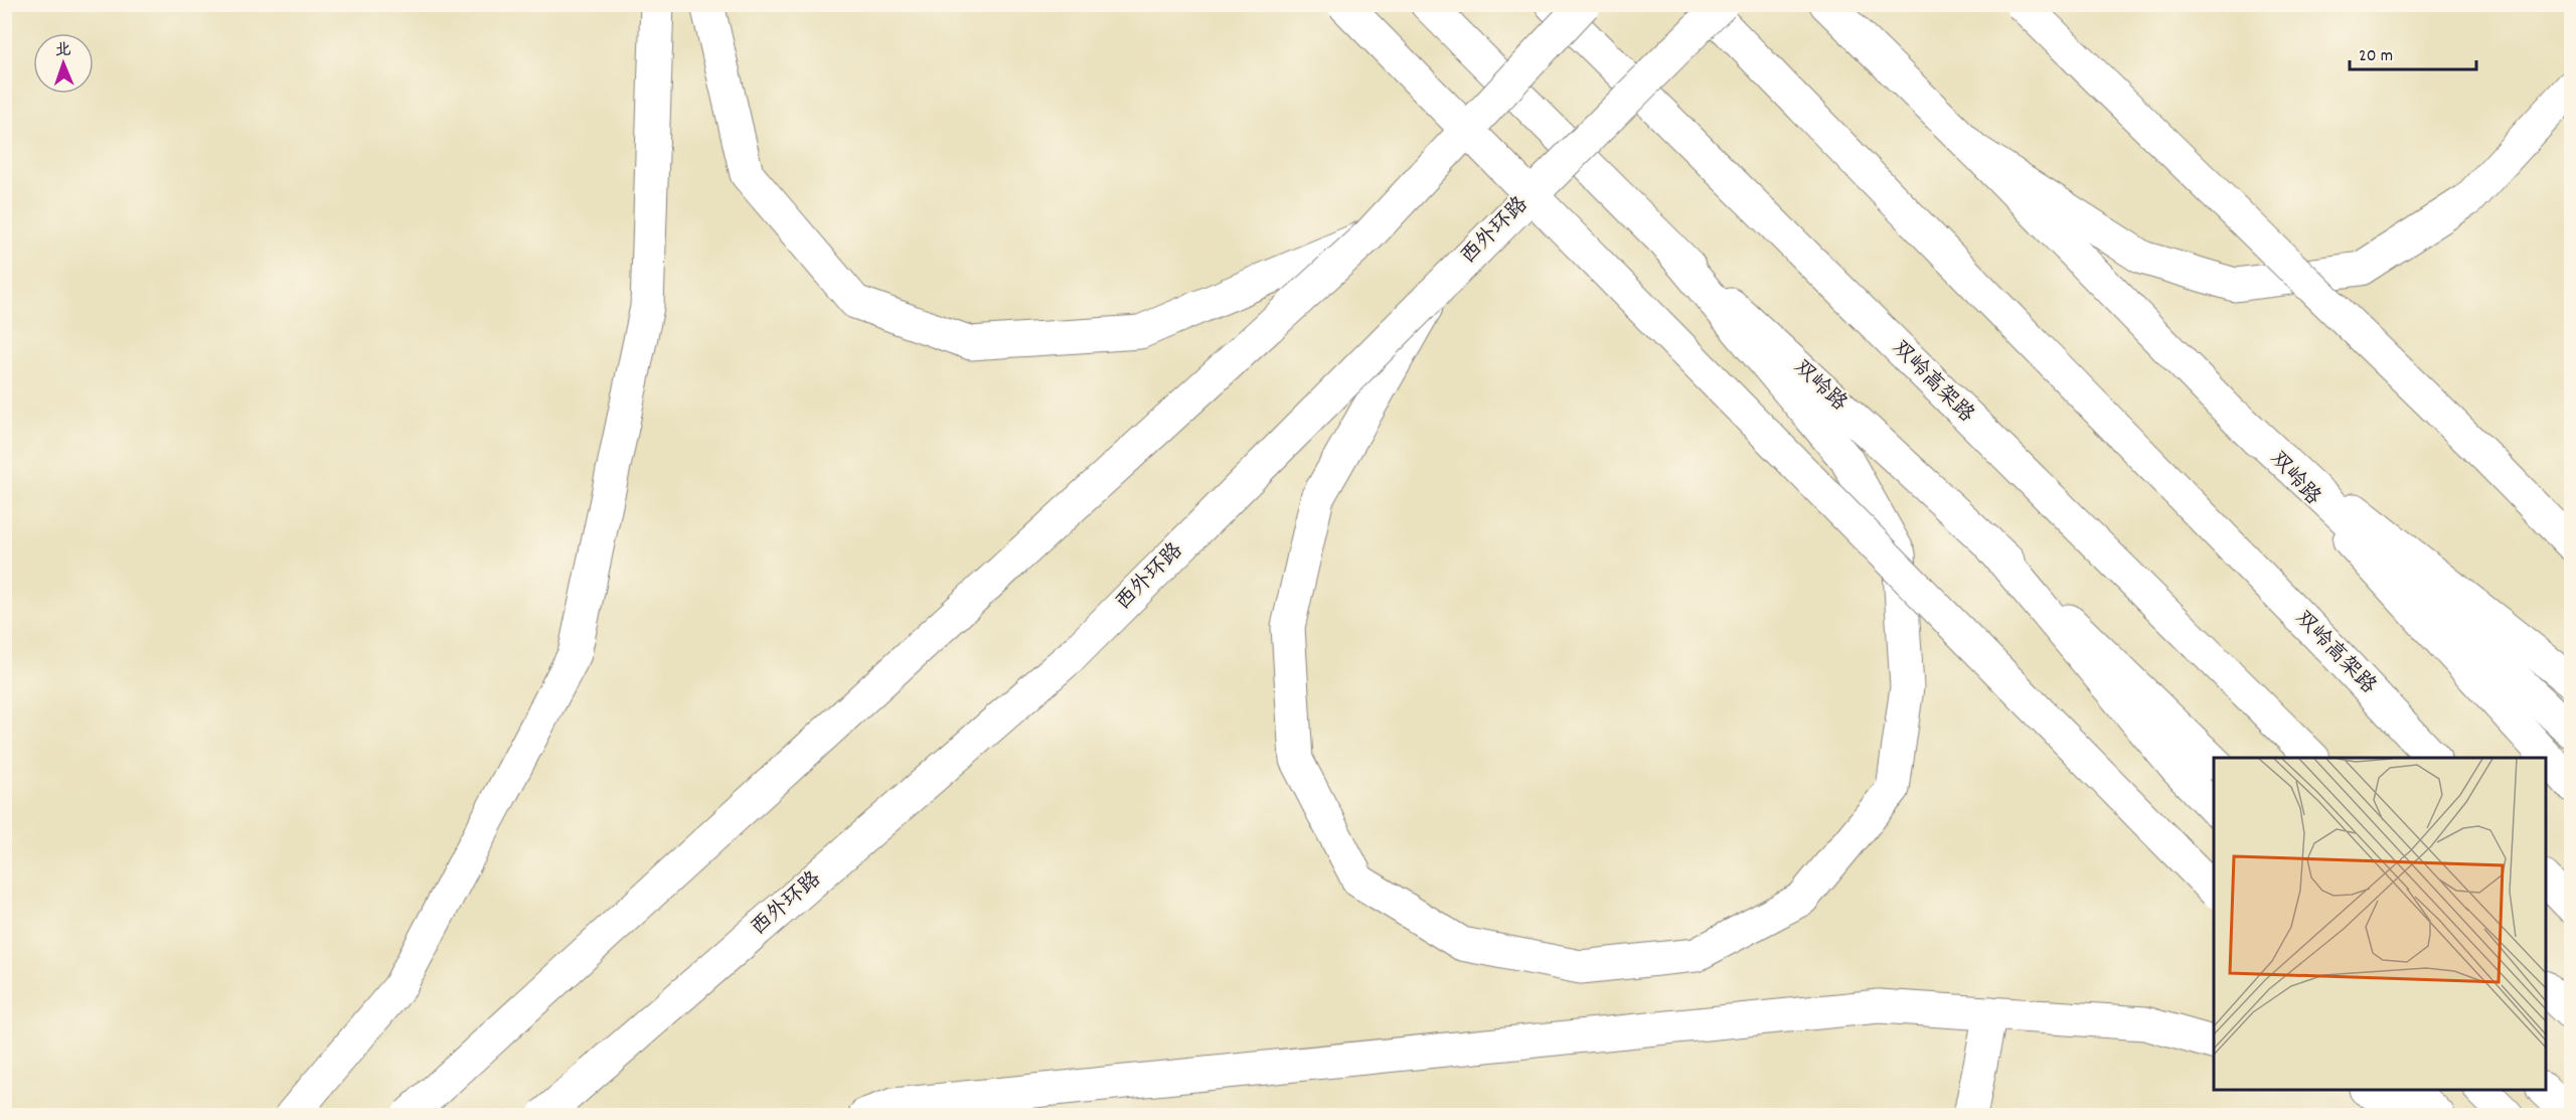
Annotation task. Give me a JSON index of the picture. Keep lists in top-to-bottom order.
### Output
{
  "streets": {
    "main road": ["西外环路", "双岭高架路", "双岭路"]
  },
  "scale_bar": "20 m",
  "north": "top"
}
